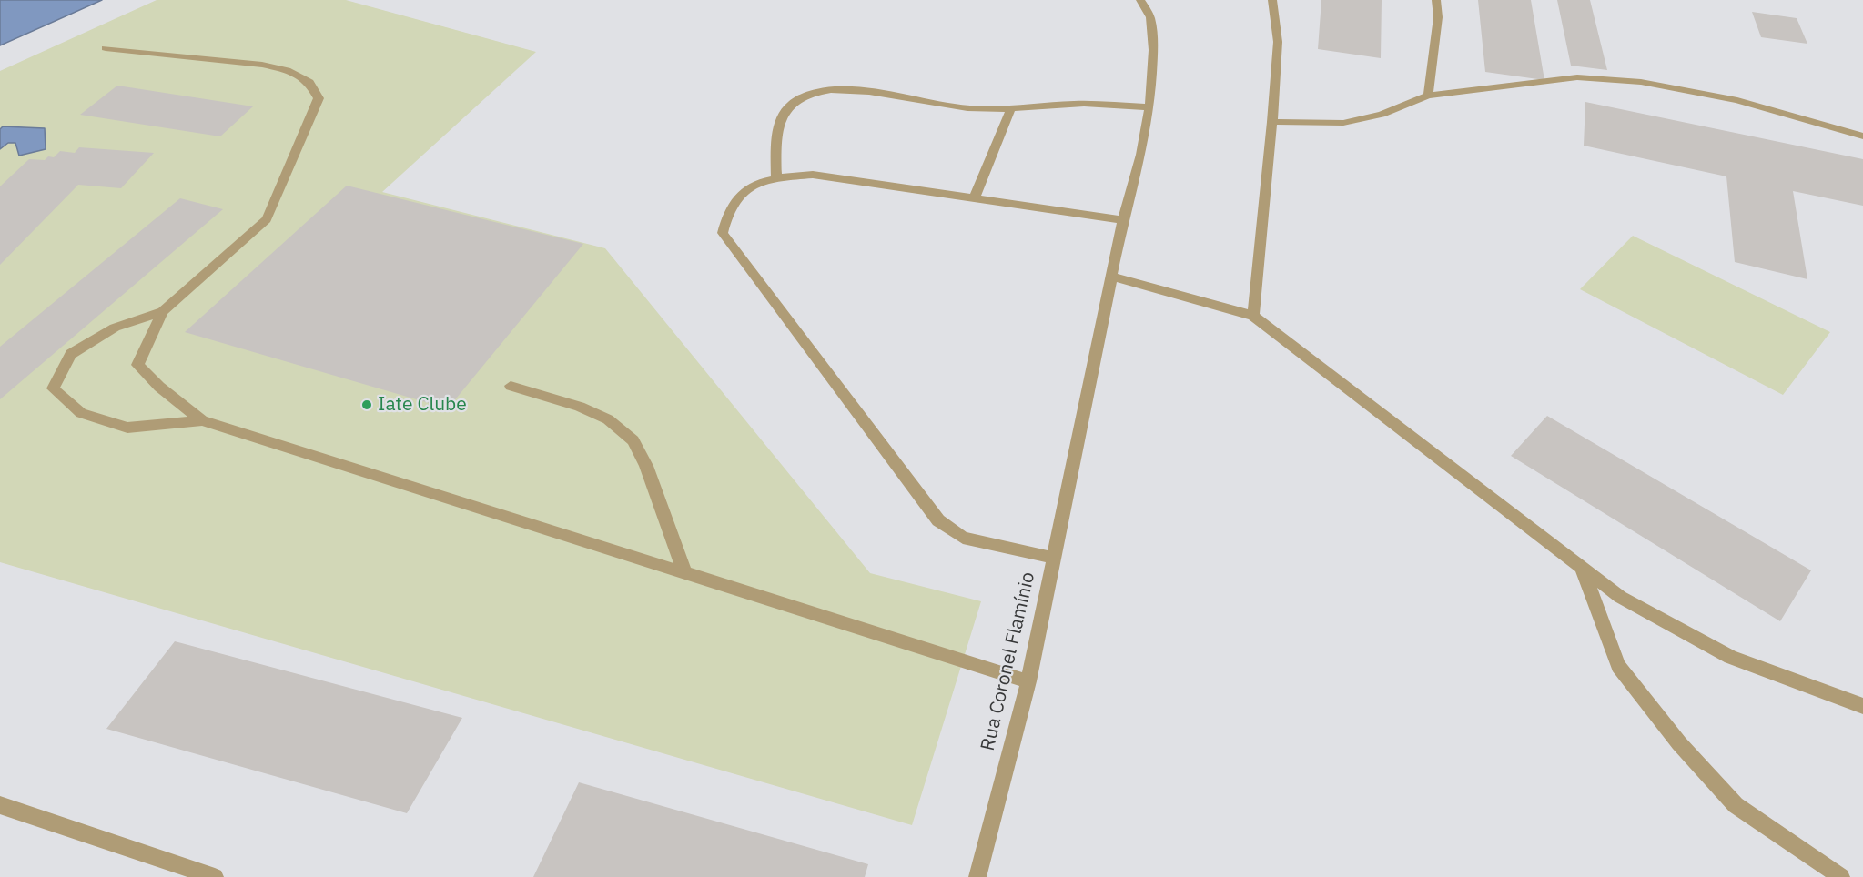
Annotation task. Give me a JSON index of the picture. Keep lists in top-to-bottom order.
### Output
{
  "streets": {
    "street": ["Rua Coronel Flamínio"]
  },
  "places": ["Iate Clube"]
}
